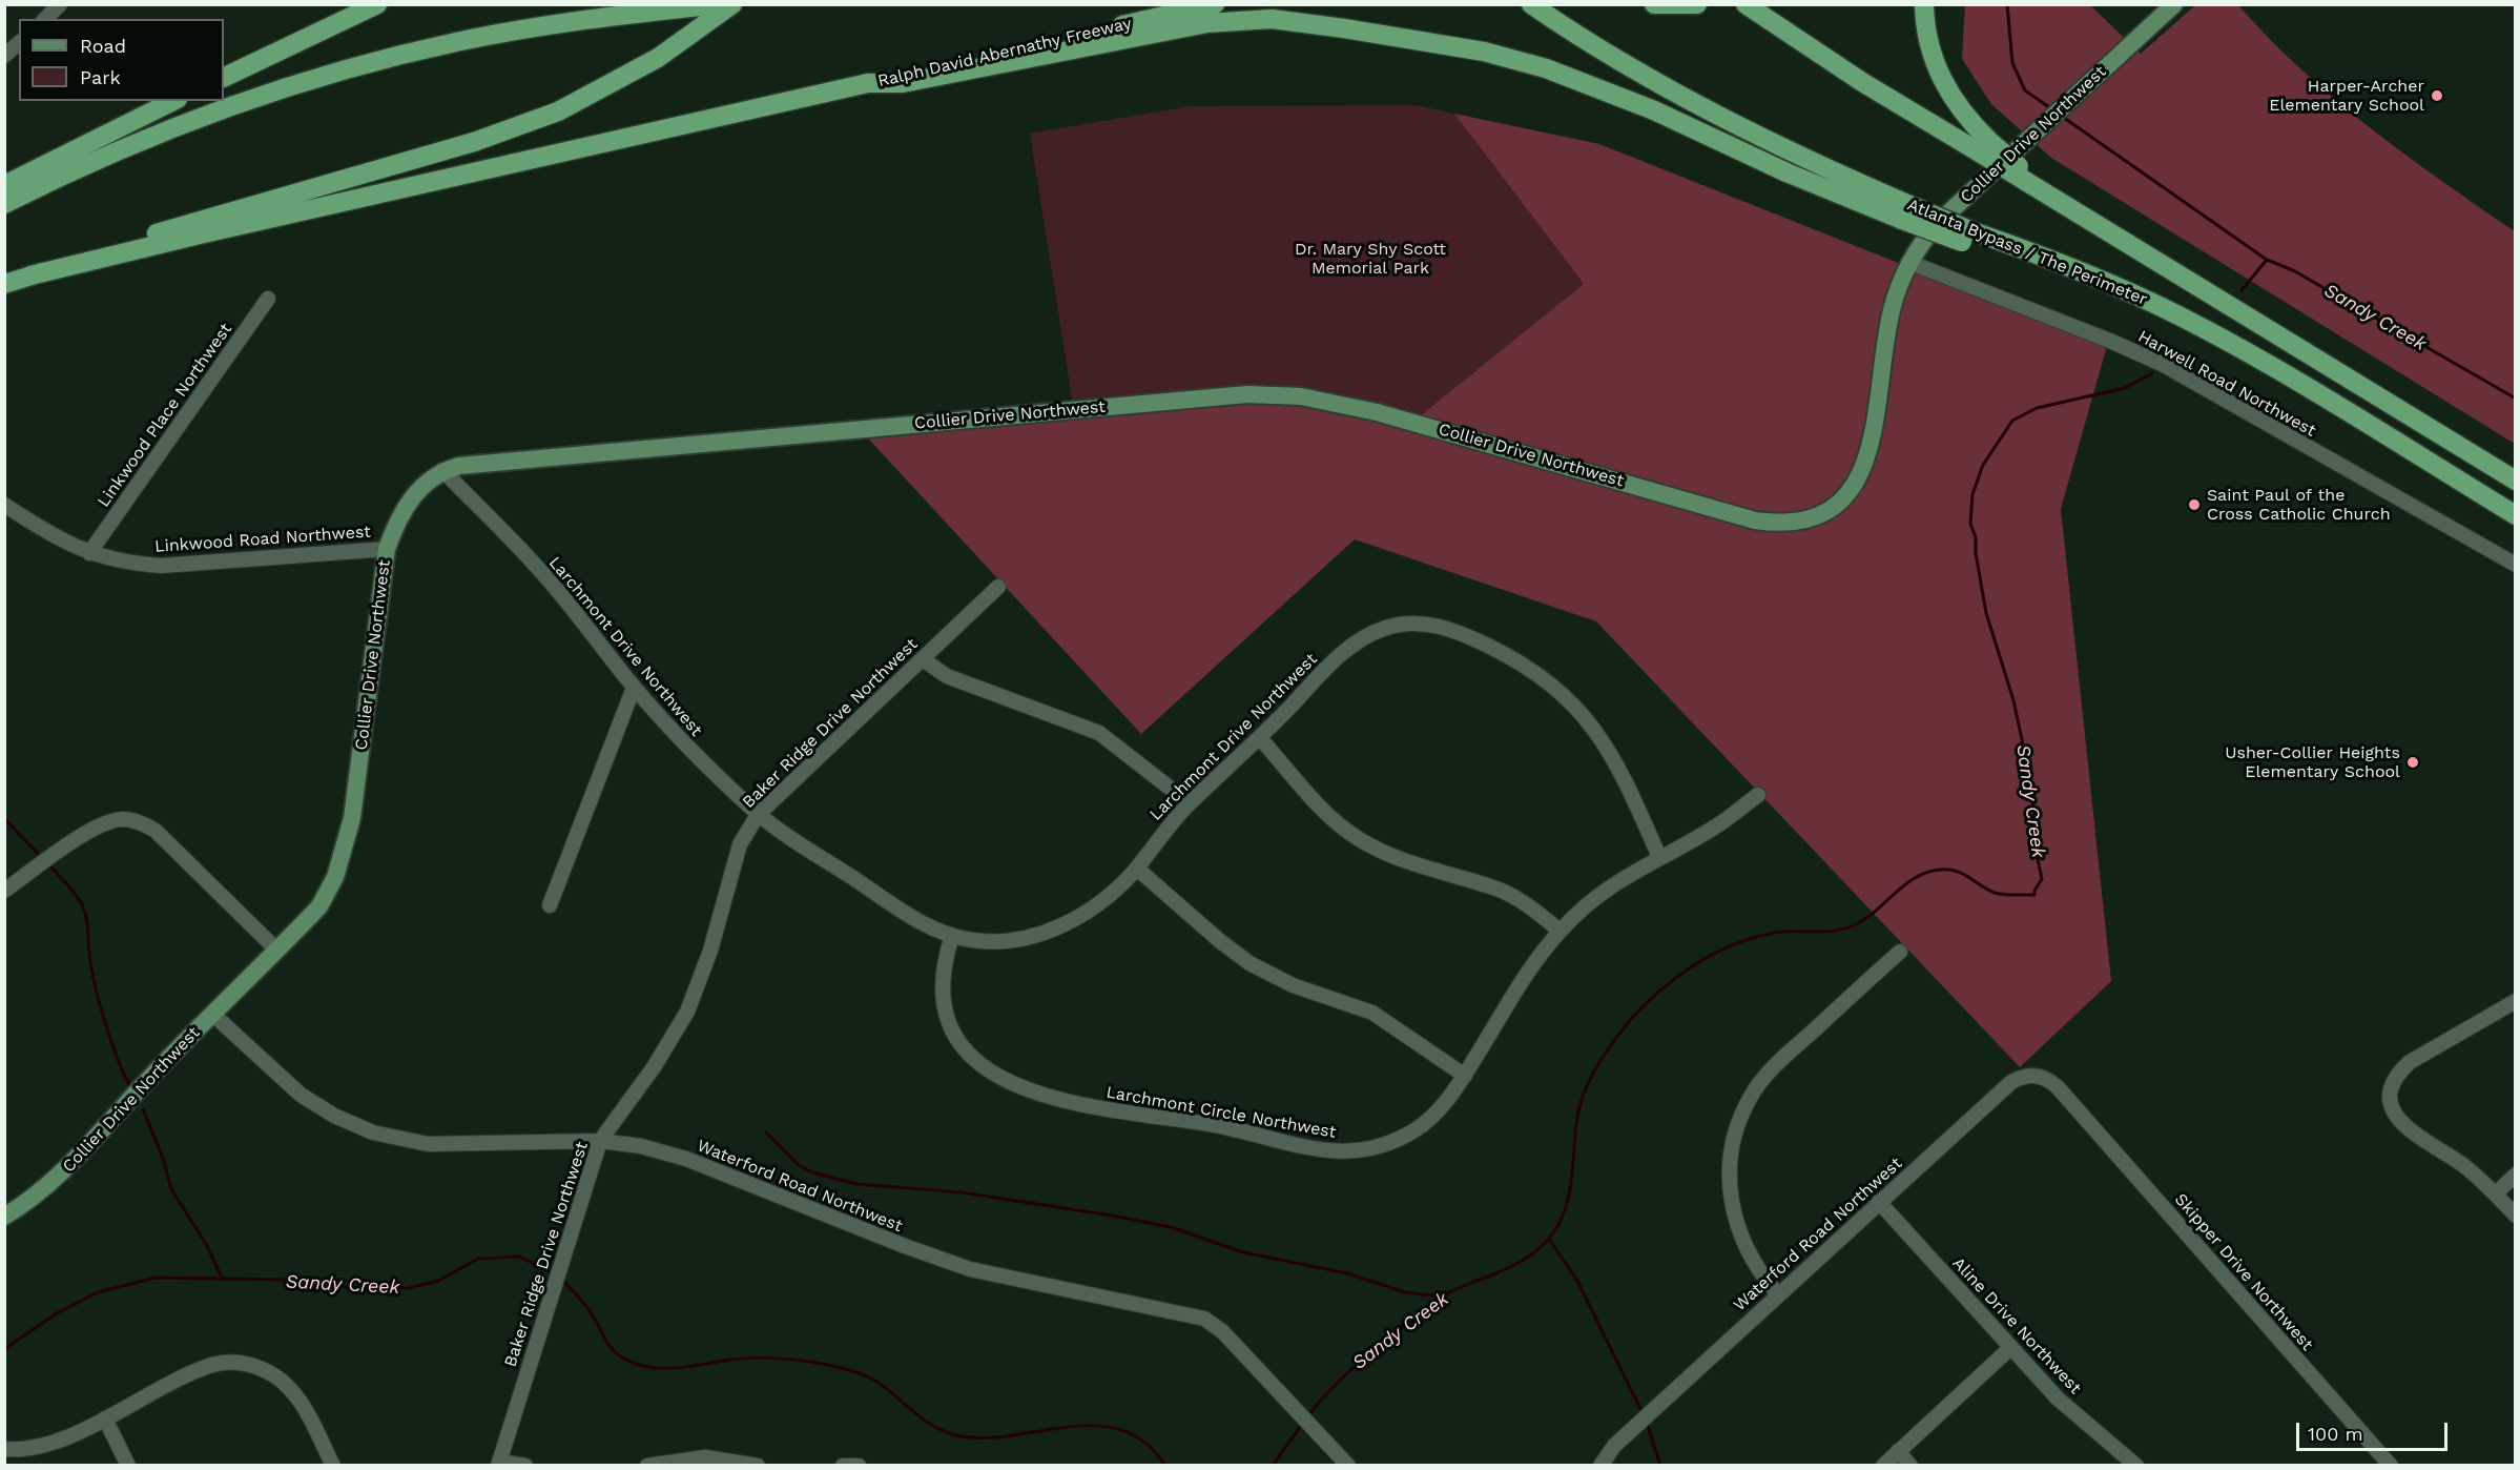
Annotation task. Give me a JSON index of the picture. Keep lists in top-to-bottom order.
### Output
{
  "streets": {
    "highway": ["Ralph David Abernathy Freeway", "Atlanta Bypass / The Perimeter"],
    "main road": ["Collier Drive Northwest"],
    "street": [
      "Harwell Road Northwest",
      "Linkwood Place Northwest",
      "Linkwood Road Northwest",
      "Larchmont Drive Northwest",
      "Baker Ridge Drive Northwest",
      "Larchmont Circle Northwest",
      "Waterford Road Northwest",
      "Skipper Drive Northwest",
      "Aline Drive Northwest"
    ]
  },
  "crossings": [
    ["Collier Drive Northwest", "Harwell Road Northwest"],
    ["Collier Drive Northwest", "Linkwood Road Northwest"],
    ["Collier Drive Northwest", "Larchmont Drive Northwest"],
    ["Collier Drive Northwest", "Waterford Road Northwest"],
    ["Linkwood Place Northwest", "Linkwood Road Northwest"],
    ["Larchmont Drive Northwest", "Baker Ridge Drive Northwest"],
    ["Larchmont Drive Northwest", "Larchmont Circle Northwest"],
    ["Baker Ridge Drive Northwest", "Waterford Road Northwest"],
    ["Waterford Road Northwest", "Skipper Drive Northwest"],
    ["Waterford Road Northwest", "Aline Drive Northwest"]
  ],
  "water": ["Sandy Creek"],
  "parks": ["Dr. Mary Shy Scott Memorial Park"],
  "places": ["Harper-Archer Elementary School", "Saint Paul of the Cross Catholic Church", "Usher-Collier Heights Elementary School"],
  "legend": ["Road", "Park"],
  "scale_bar": "100 m"
}
